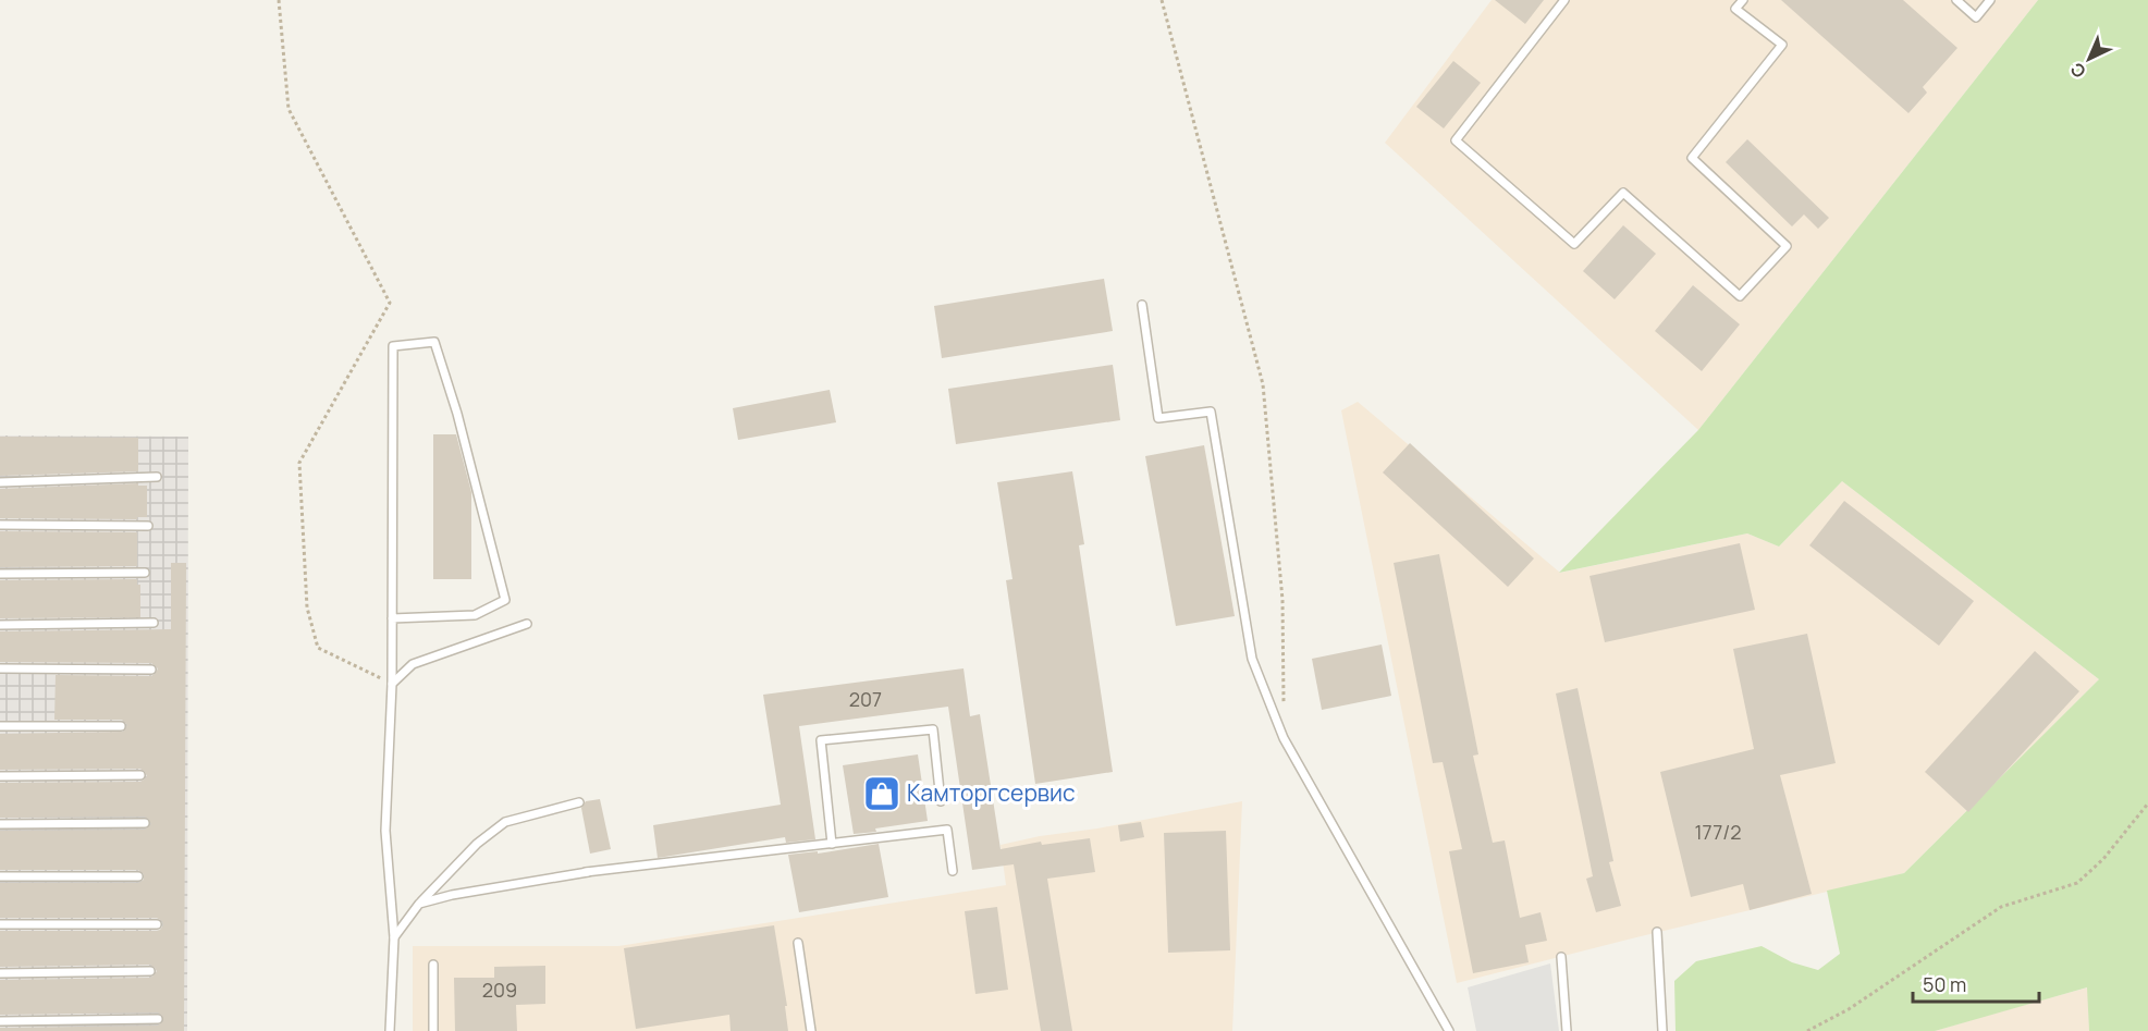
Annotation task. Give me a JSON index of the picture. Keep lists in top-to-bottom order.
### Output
{
  "places": {
    "shop": ["Камторгсервис"]
  },
  "house_numbers": ["207", "177/2", "209"],
  "scale_bar": "50 m",
  "north": "bottom left"
}
